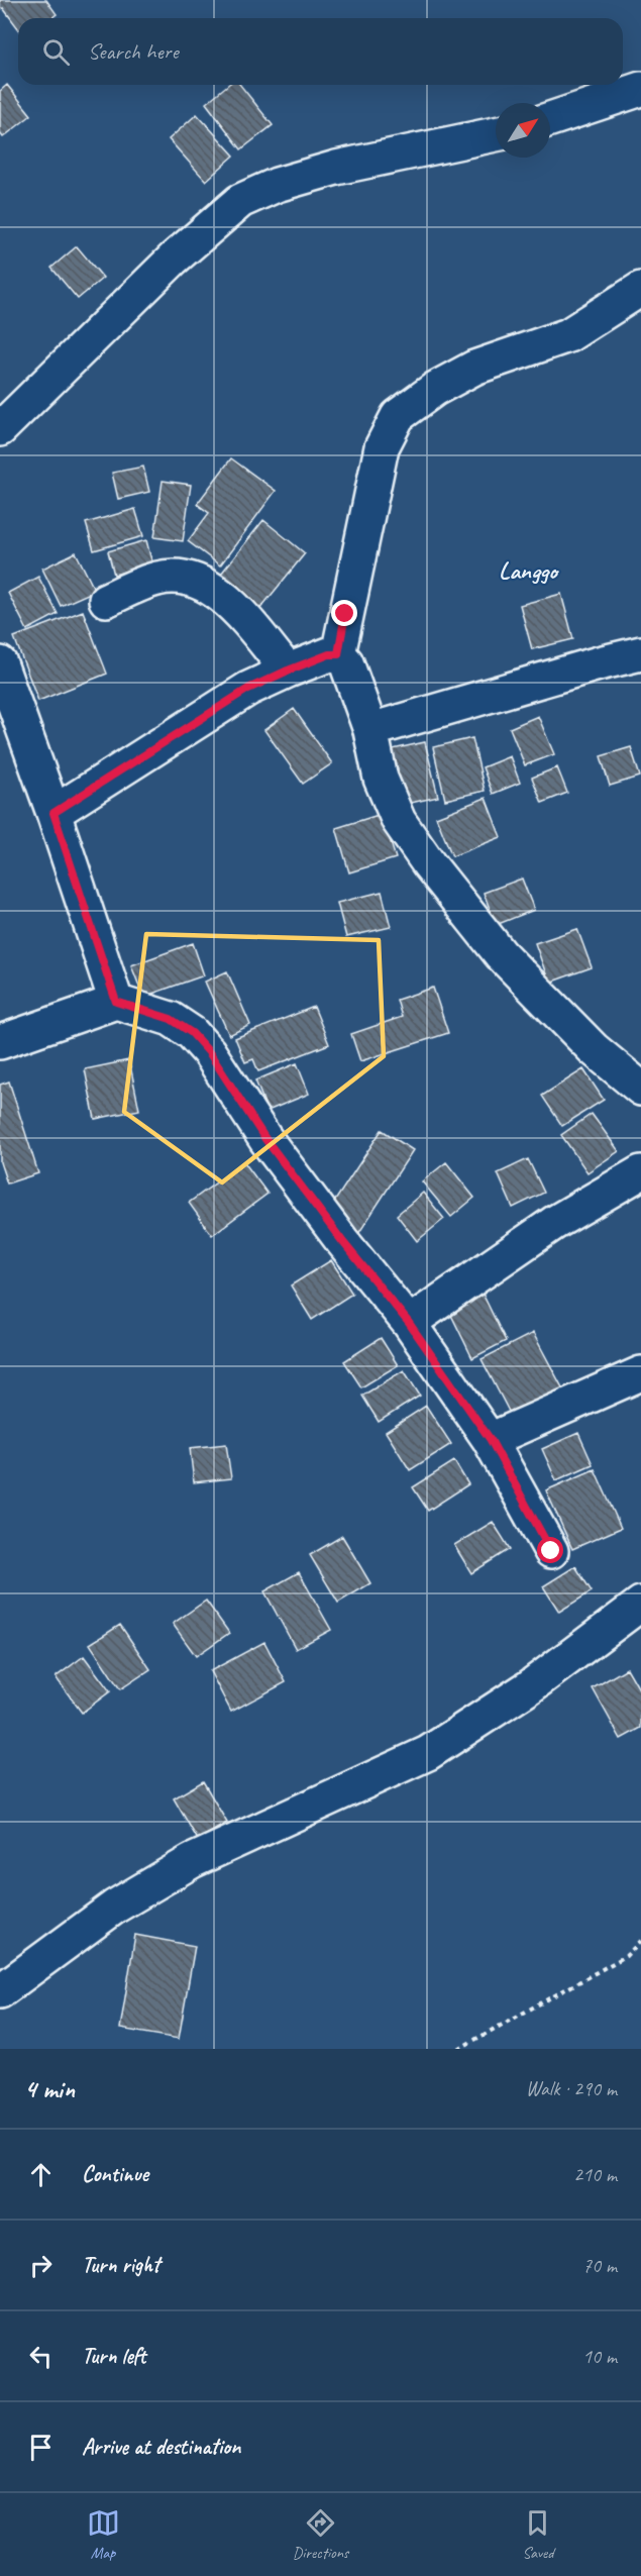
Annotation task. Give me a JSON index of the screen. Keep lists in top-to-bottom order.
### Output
{
  "districts": ["Langgo"],
  "north": "top right",
  "page": {
    "search": "Search here",
    "heading": ["4 min", "Walk · 290 m"],
    "list": [
      ["Continue", "210 m"],
      ["Turn right", "70 m"],
      ["Turn left", "10 m"],
      "Arrive at destination"
    ],
    "nav": ["Map", "Directions", "Saved"]
  }
}
